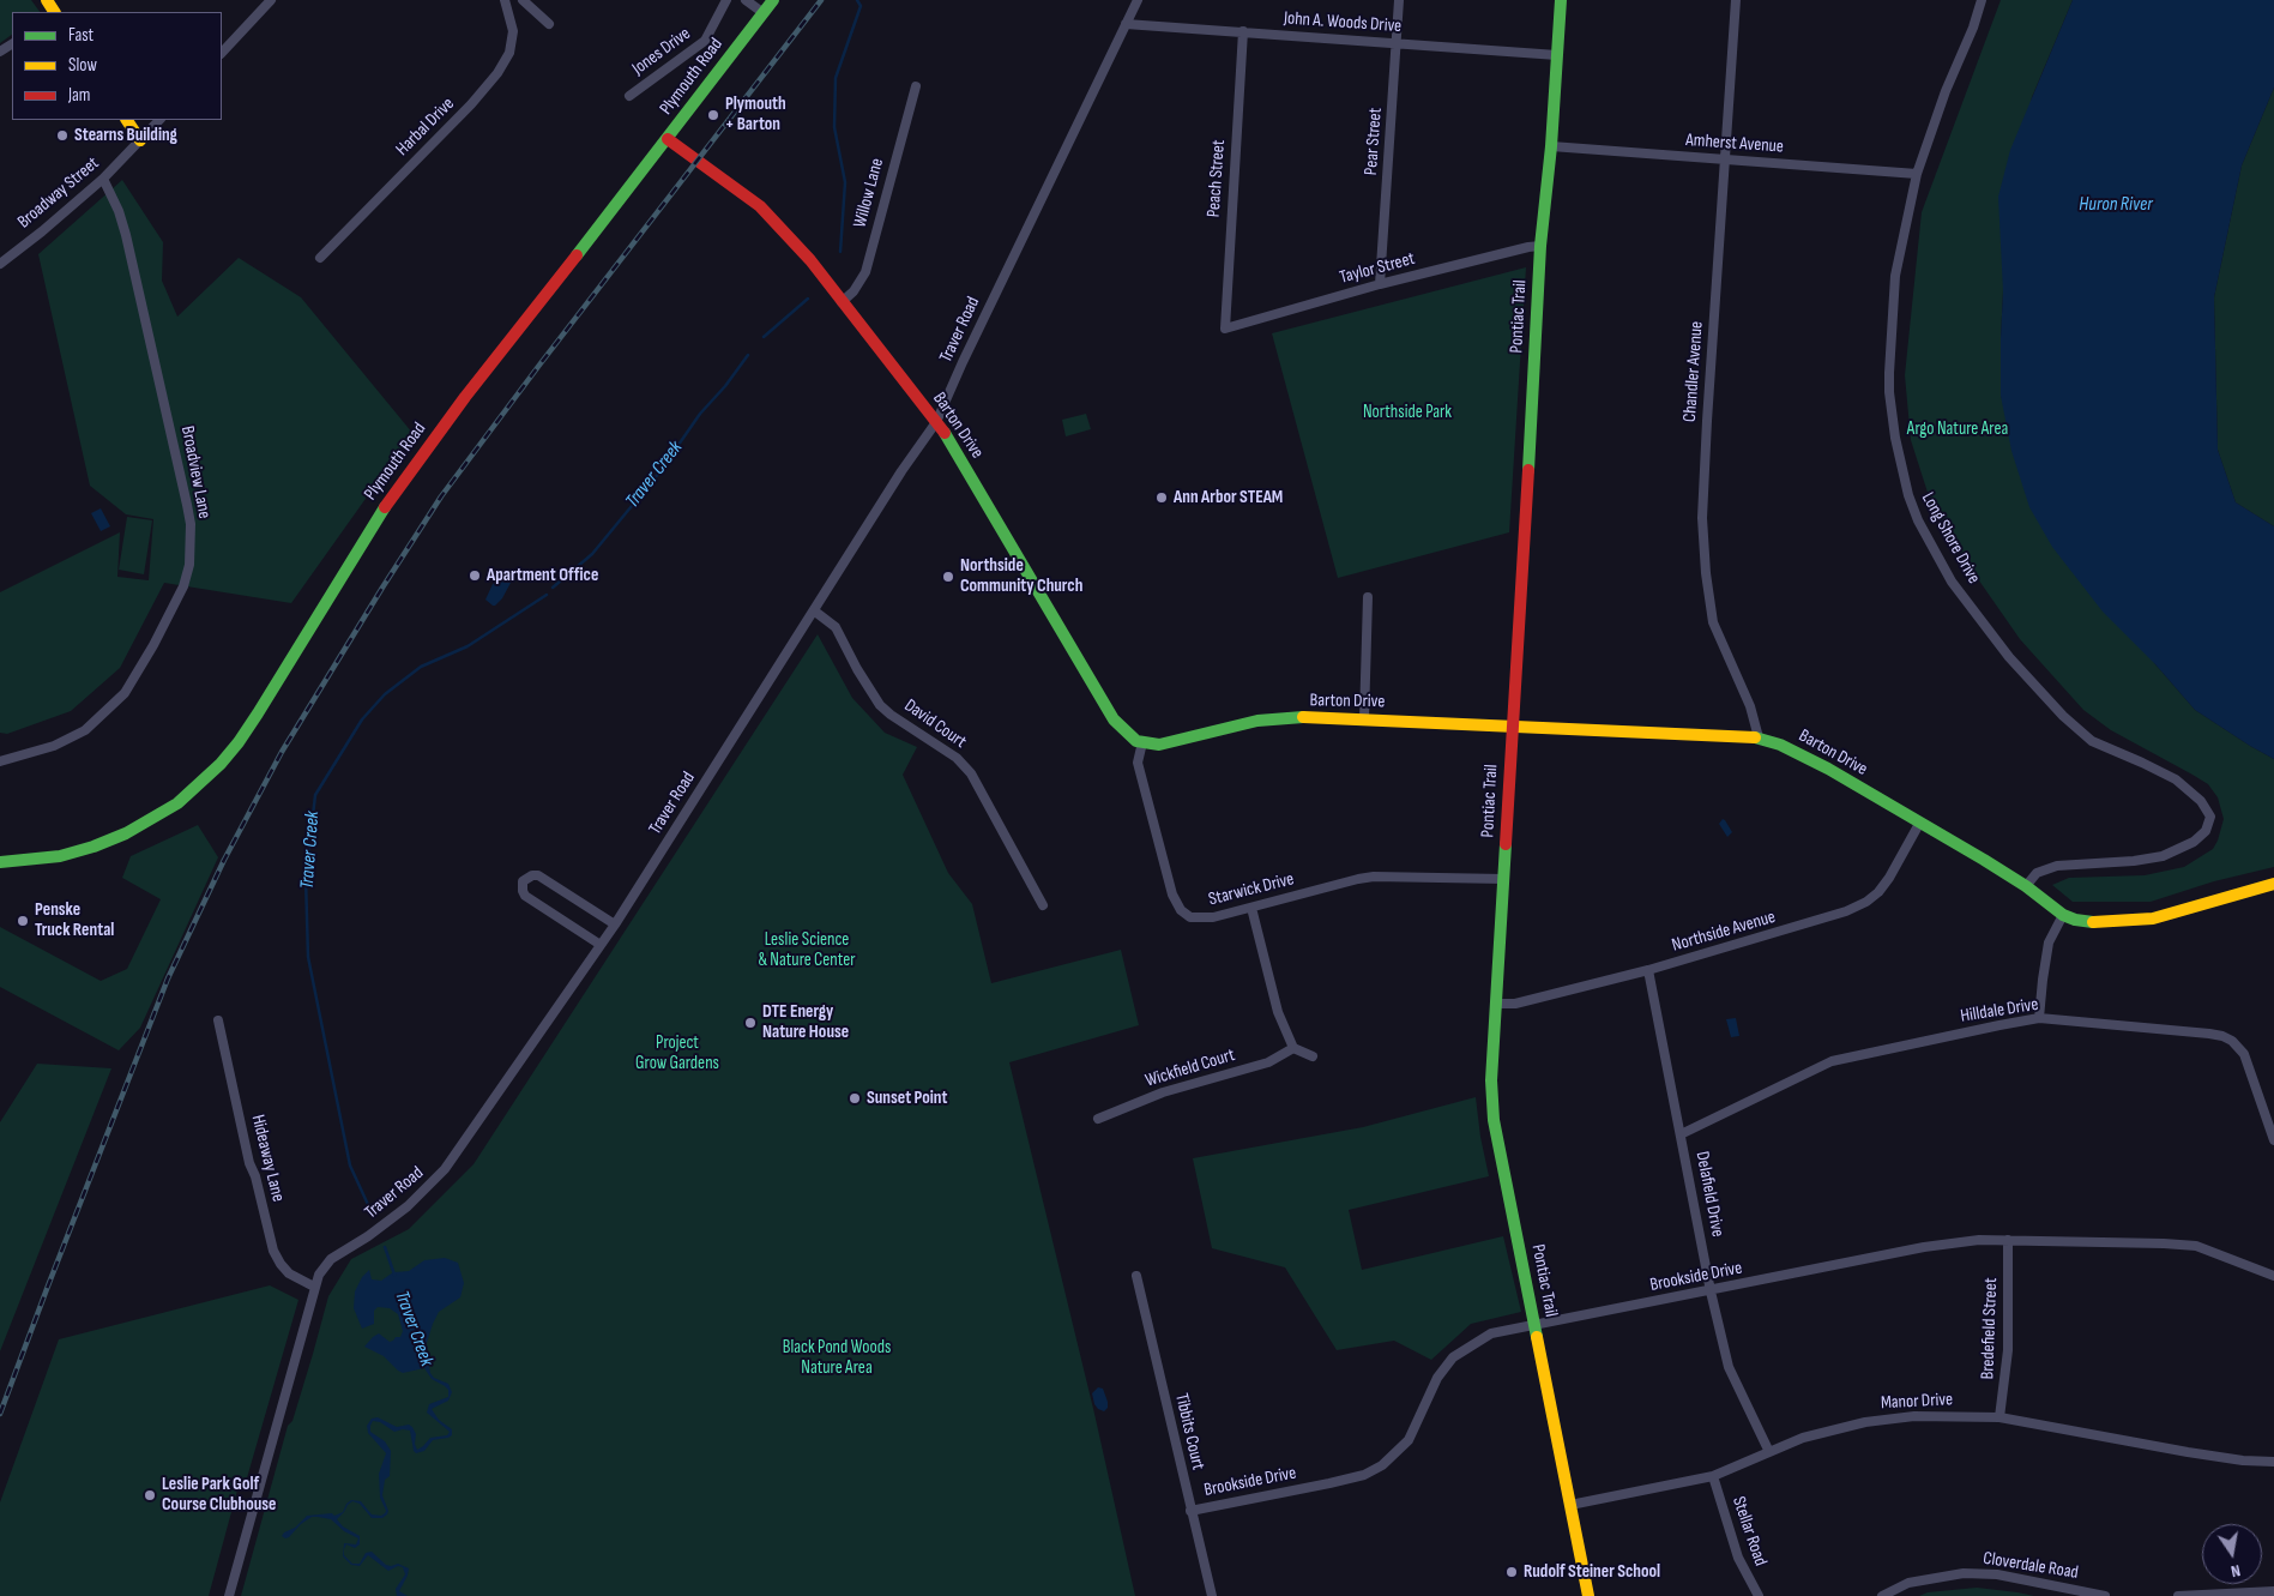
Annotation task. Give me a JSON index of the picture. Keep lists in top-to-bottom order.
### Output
{
  "streets": {
    "main road": ["Plymouth Road", "Pontiac Trail", "Barton Drive"],
    "street": [
      "John A. Woods Drive",
      "Jones Drive",
      "Harbal Drive",
      "Pear Street",
      "Amherst Avenue",
      "Peach Street",
      "Broadway Street",
      "Willow Lane",
      "Taylor Street",
      "Traver Road",
      "Chandler Avenue",
      "Broadview Lane",
      "Long Shore Drive",
      "David Court",
      "Starwick Drive",
      "Northside Avenue",
      "Hilldale Drive",
      "Wickfield Court",
      "Hideaway Lane",
      "Delafield Drive",
      "Brookside Drive",
      "Bredefield Street",
      "Manor Drive",
      "Tibbits Court",
      "Stellar Road",
      "Cloverdale Road"
    ]
  },
  "crossings": [
    ["John A. Woods Drive", "Pear Street"],
    ["John A. Woods Drive", "Peach Street"],
    ["John A. Woods Drive", "Pontiac Trail"],
    ["John A. Woods Drive", "Traver Road"],
    ["Plymouth Road", "Barton Drive"],
    ["Pear Street", "Taylor Street"],
    ["Amherst Avenue", "Pontiac Trail"],
    ["Amherst Avenue", "Chandler Avenue"],
    ["Amherst Avenue", "Long Shore Drive"],
    ["Peach Street", "Taylor Street"],
    ["Broadway Street", "Broadview Lane"],
    ["Willow Lane", "Barton Drive"],
    ["Taylor Street", "Pontiac Trail"],
    ["Pontiac Trail", "Barton Drive"],
    ["Pontiac Trail", "Starwick Drive"],
    ["Pontiac Trail", "Northside Avenue"],
    ["Pontiac Trail", "Brookside Drive"],
    ["Pontiac Trail", "Manor Drive"],
    ["Traver Road", "Barton Drive"],
    ["Traver Road", "David Court"],
    ["Traver Road", "Hideaway Lane"],
    ["Chandler Avenue", "Barton Drive"],
    ["Barton Drive", "Long Shore Drive"],
    ["Barton Drive", "Starwick Drive"],
    ["Barton Drive", "Northside Avenue"],
    ["Northside Avenue", "Delafield Drive"],
    ["Hilldale Drive", "Delafield Drive"],
    ["Delafield Drive", "Brookside Drive"],
    ["Delafield Drive", "Manor Drive"],
    ["Brookside Drive", "Bredefield Street"],
    ["Brookside Drive", "Tibbits Court"],
    ["Bredefield Street", "Manor Drive"],
    ["Manor Drive", "Stellar Road"]
  ],
  "water": ["Huron River", "Traver Creek"],
  "parks": [
    "Northside Park",
    "Argo Nature Area",
    "Leslie Science & Nature Center",
    "Project Grow Gardens",
    "Black Pond Woods Nature Area"
  ],
  "places": [
    "Plymouth + Barton",
    "Stearns Building",
    "Ann Arbor STEAM",
    "Apartment Office",
    "Northside Community Church",
    "Penske Truck Rental",
    "DTE Energy Nature House",
    "Sunset Point",
    "Leslie Park Golf Course Clubhouse",
    "Rudolf Steiner School"
  ],
  "legend": ["Fast", "Slow", "Jam"],
  "north": "bottom"
}
